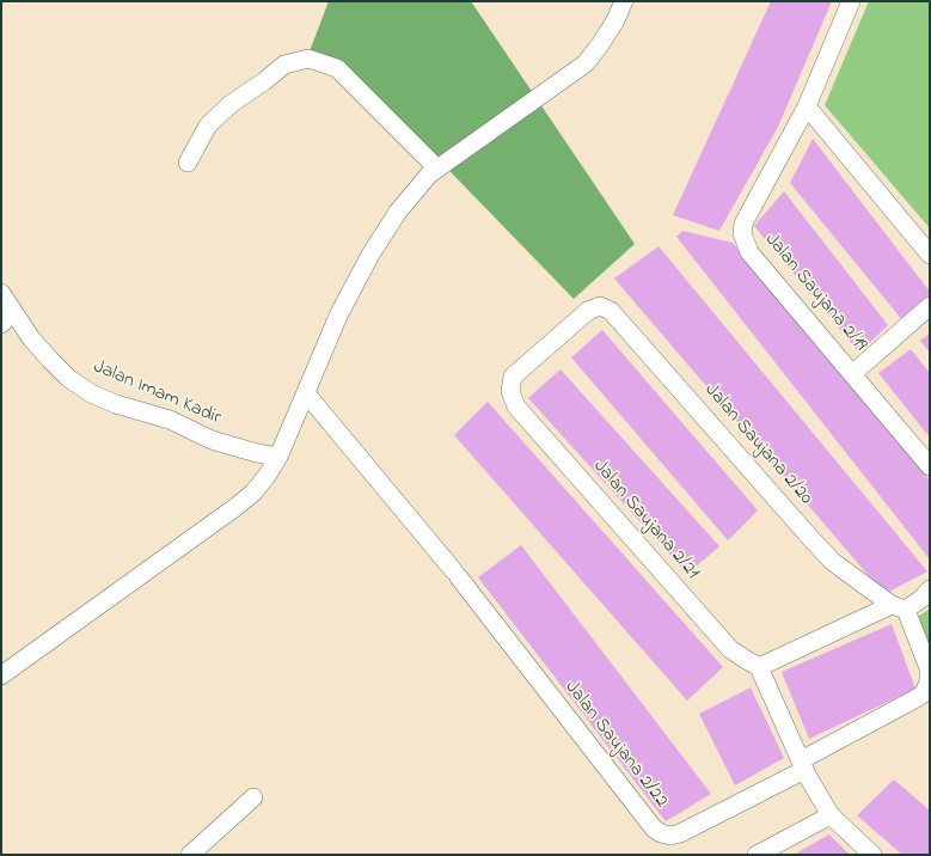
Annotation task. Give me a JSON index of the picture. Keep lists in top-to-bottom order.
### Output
{
  "streets": {
    "street": [
      "Jalan Saujana 2/19",
      "Jalan Imam Kadir",
      "Jalan Saujana 2/20",
      "Jalan Saujana 2/21",
      "Jalan Saujana 2/22"
    ]
  },
  "crossings": [
    ["Jalan Saujana 2/20", "Jalan Saujana 2/21"]
  ]
}
